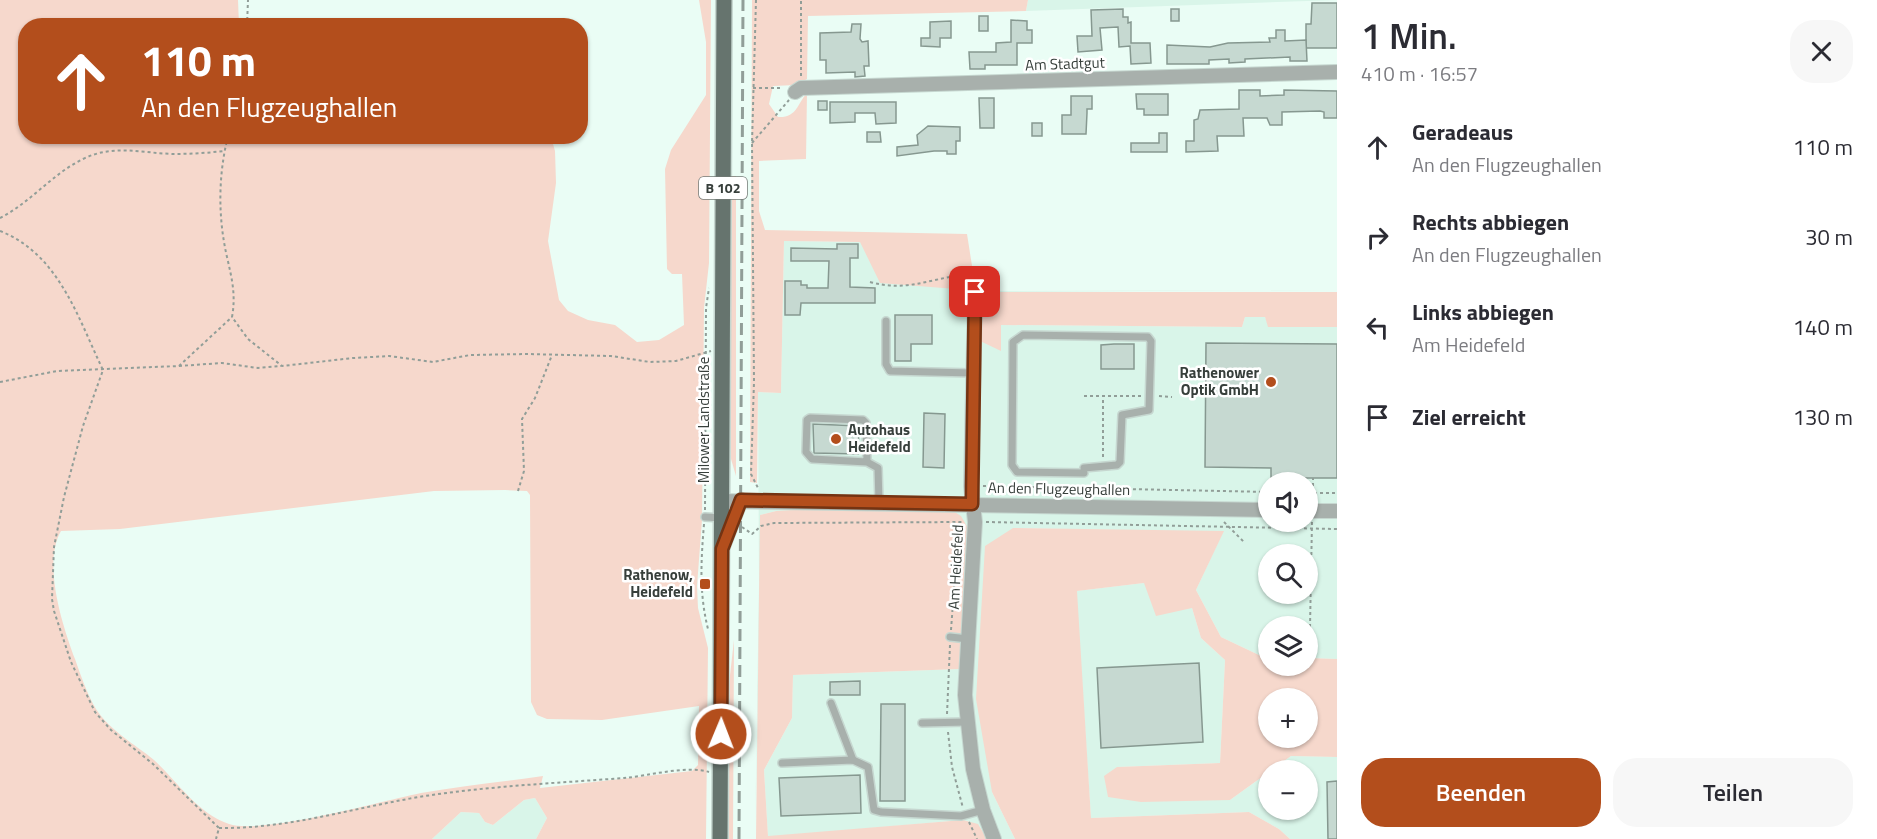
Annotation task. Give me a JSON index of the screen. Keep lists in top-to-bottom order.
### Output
{
  "streets": {
    "main road": ["B 102", "Milower Landstraße"],
    "street": ["Am Stadtgut", "An den Flugzeughallen", "Am Heidefeld"]
  },
  "crossings": [
    ["Milower Landstraße", "An den Flugzeughallen"],
    ["An den Flugzeughallen", "Am Heidefeld"]
  ],
  "places": {
    "other": ["Rathenower Optik GmbH", "Autohaus Heidefeld"],
    "transit": ["Rathenow, Heidefeld"]
  },
  "page": {
    "heading": ["1 Min.", "410 m · 16:57"],
    "turn": ["110 m", "An den Flugzeughallen"],
    "list": [
      {
        "name": "Geradeaus",
        "note": "An den Flugzeughallen",
        "value": "110 m"
      },
      {
        "name": "Rechts abbiegen",
        "note": "An den Flugzeughallen",
        "value": "30 m"
      },
      {
        "name": "Links abbiegen",
        "note": "Am Heidefeld",
        "value": "140 m"
      },
      {
        "name": "Ziel erreicht",
        "value": "130 m"
      }
    ],
    "map_buttons": ["+", "−"],
    "buttons": ["Beenden", "Teilen"]
  }
}
